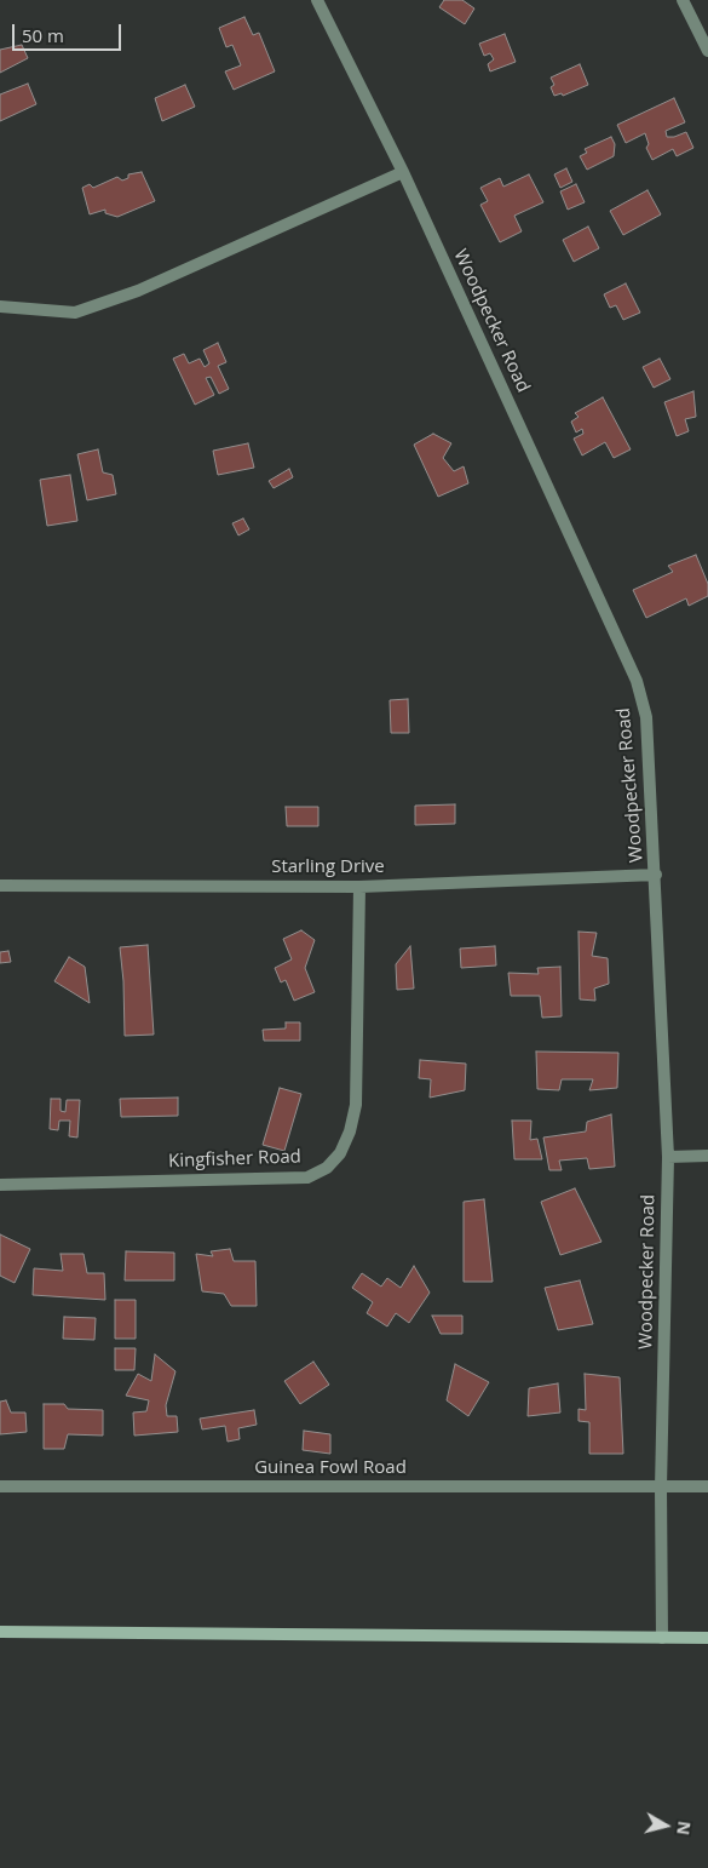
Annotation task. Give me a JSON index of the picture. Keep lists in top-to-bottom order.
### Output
{
  "streets": {
    "street": [
      "Woodpecker Road",
      "Starling Drive",
      "Kingfisher Road",
      "Guinea Fowl Road"
    ]
  },
  "crossings": [
    ["Woodpecker Road", "Starling Drive"],
    ["Woodpecker Road", "Guinea Fowl Road"],
    ["Starling Drive", "Kingfisher Road"]
  ],
  "scale_bar": "50 m",
  "north": "right"
}
